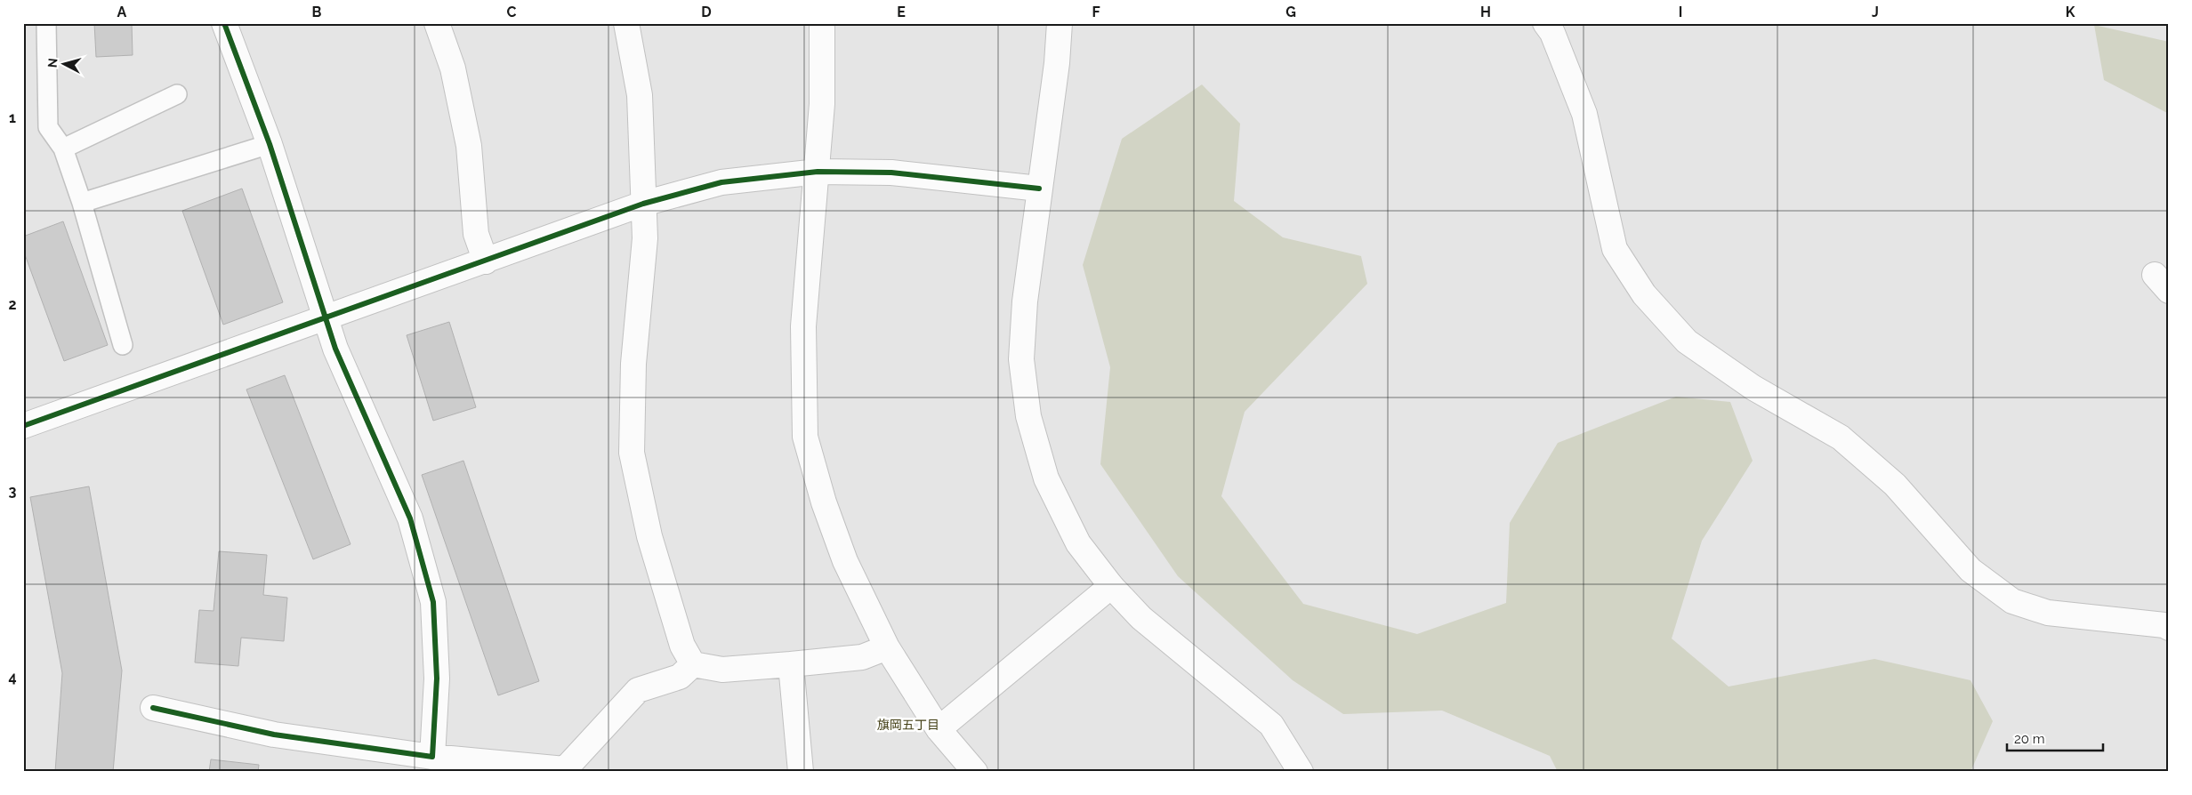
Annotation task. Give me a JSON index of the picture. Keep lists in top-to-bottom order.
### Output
{
  "districts": ["旗岡五丁目"],
  "scale_bar": "20 m",
  "north": "left",
  "grid": {
    "columns": [
      "A",
      "B",
      "C",
      "D",
      "E",
      "F",
      "G",
      "H",
      "I",
      "J",
      "K"
    ],
    "rows": [
      "1",
      "2",
      "3",
      "4"
    ]
  }
}
